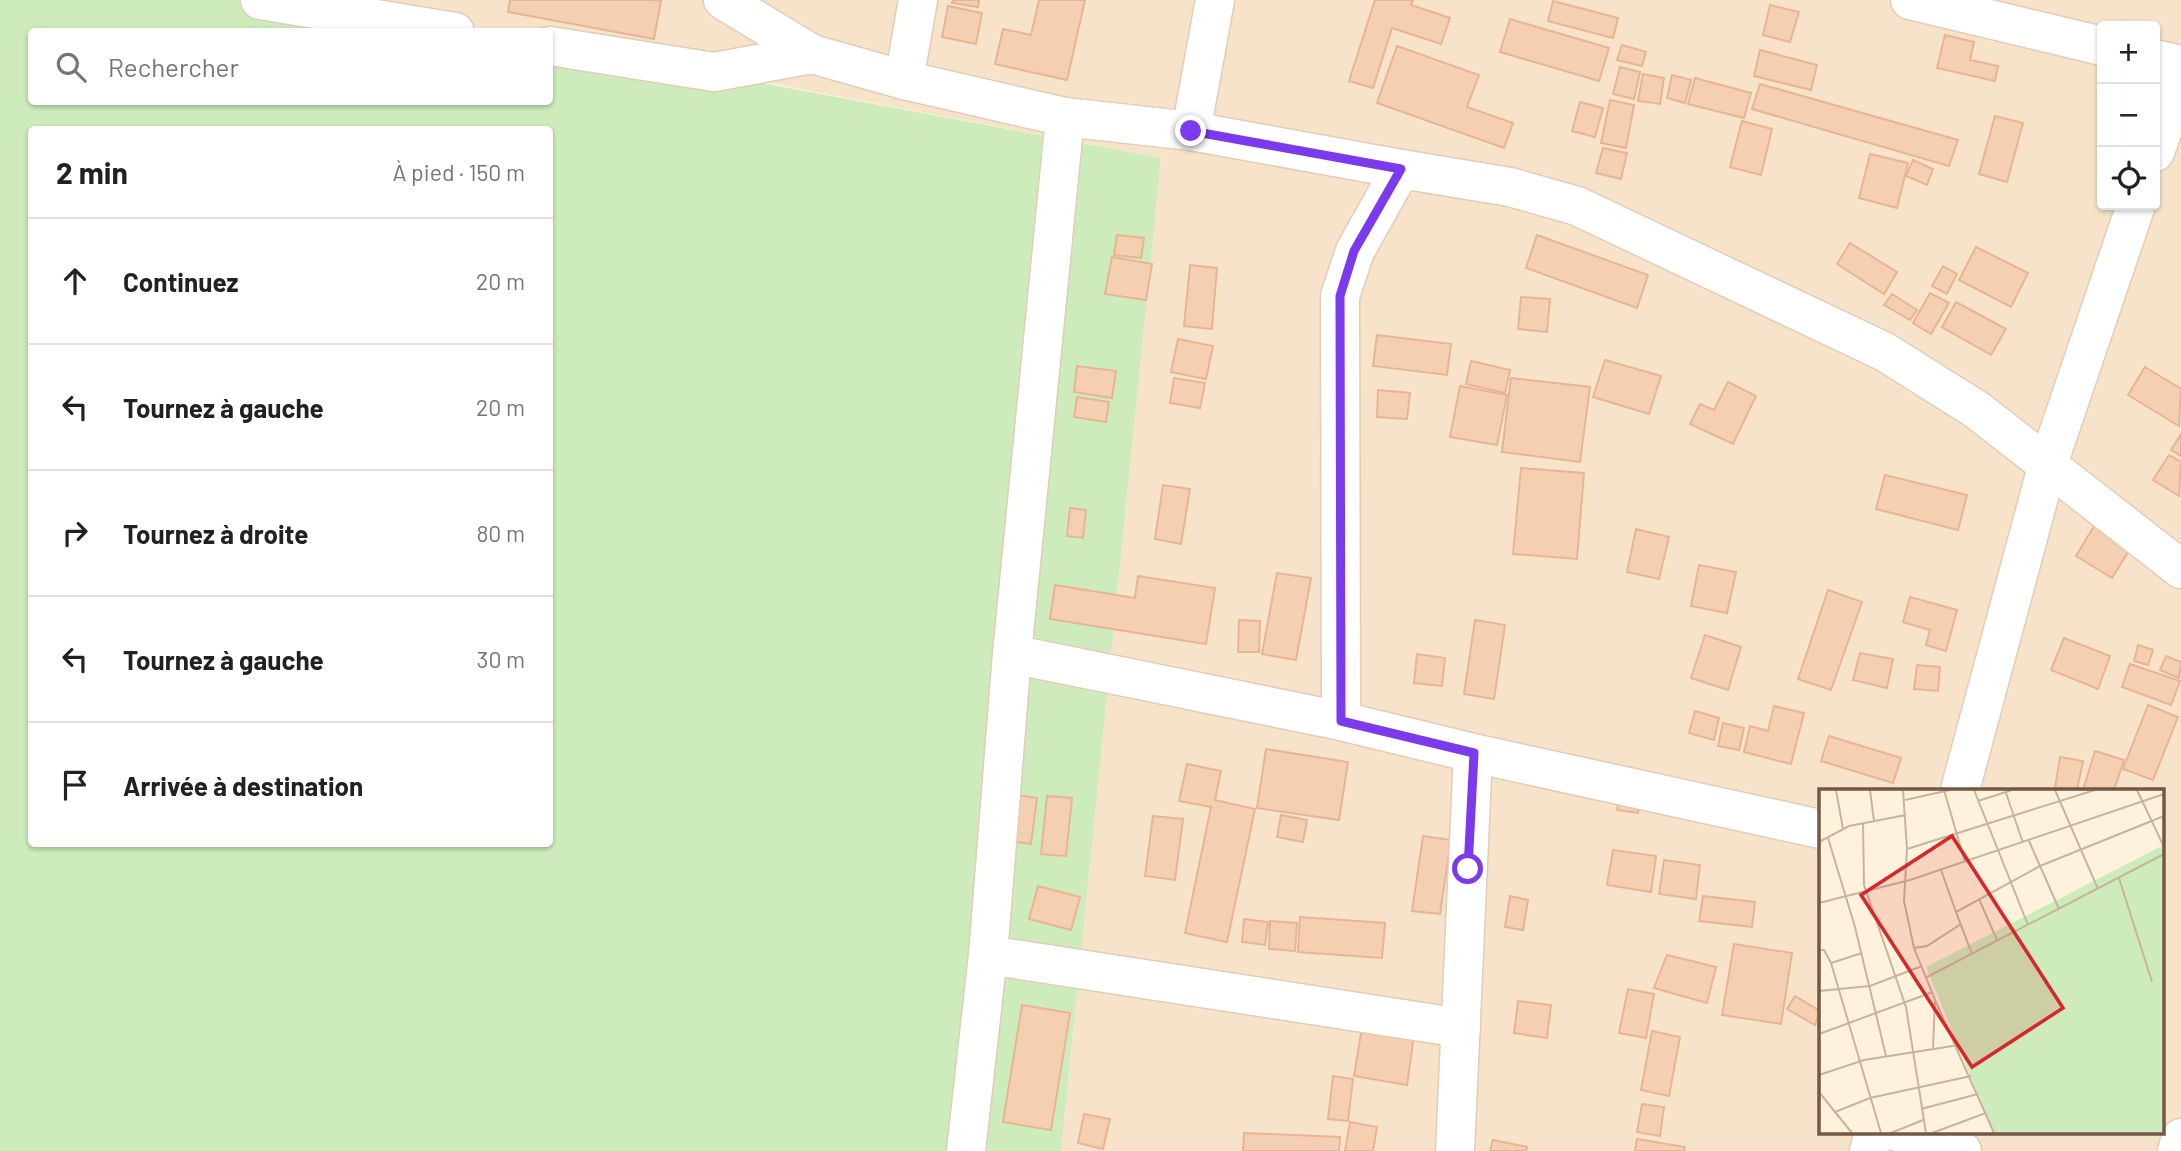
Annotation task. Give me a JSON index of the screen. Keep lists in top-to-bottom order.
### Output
{
  "page": {
    "map_buttons": ["+", "−"],
    "search": "Rechercher",
    "heading": ["2 min", "À pied · 150 m"],
    "list": [
      ["Continuez", "20 m"],
      ["Tournez à gauche", "20 m"],
      ["Tournez à droite", "80 m"],
      ["Tournez à gauche", "30 m"],
      "Arrivée à destination"
    ]
  }
}
